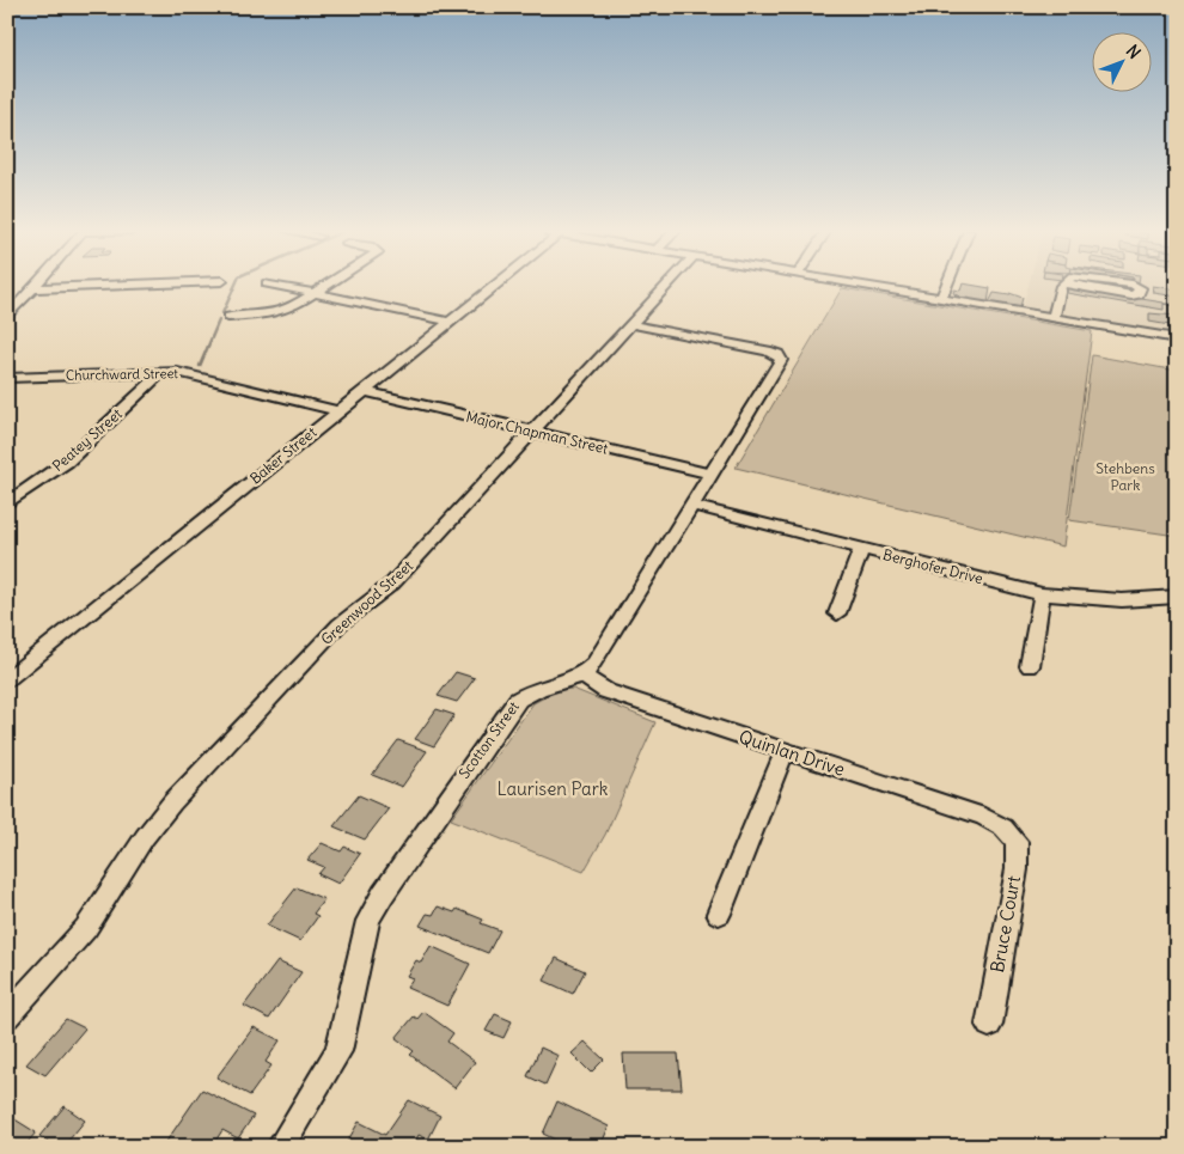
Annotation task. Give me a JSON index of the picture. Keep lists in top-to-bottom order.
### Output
{
  "streets": {
    "street": [
      "Churchward Street",
      "Major Chapman Street",
      "Peatey Street",
      "Baker Street",
      "Berghofer Drive",
      "Greenwood Street",
      "Scotton Street",
      "Quinlan Drive",
      "Bruce Court"
    ]
  },
  "crossings": [
    ["Churchward Street", "Peatey Street"],
    ["Churchward Street", "Baker Street"],
    ["Major Chapman Street", "Baker Street"],
    ["Major Chapman Street", "Greenwood Street"],
    ["Scotton Street", "Quinlan Drive"],
    ["Quinlan Drive", "Bruce Court"]
  ],
  "parks": ["Stehbens Park", "Laurisen Park"],
  "north": "top right"
}
